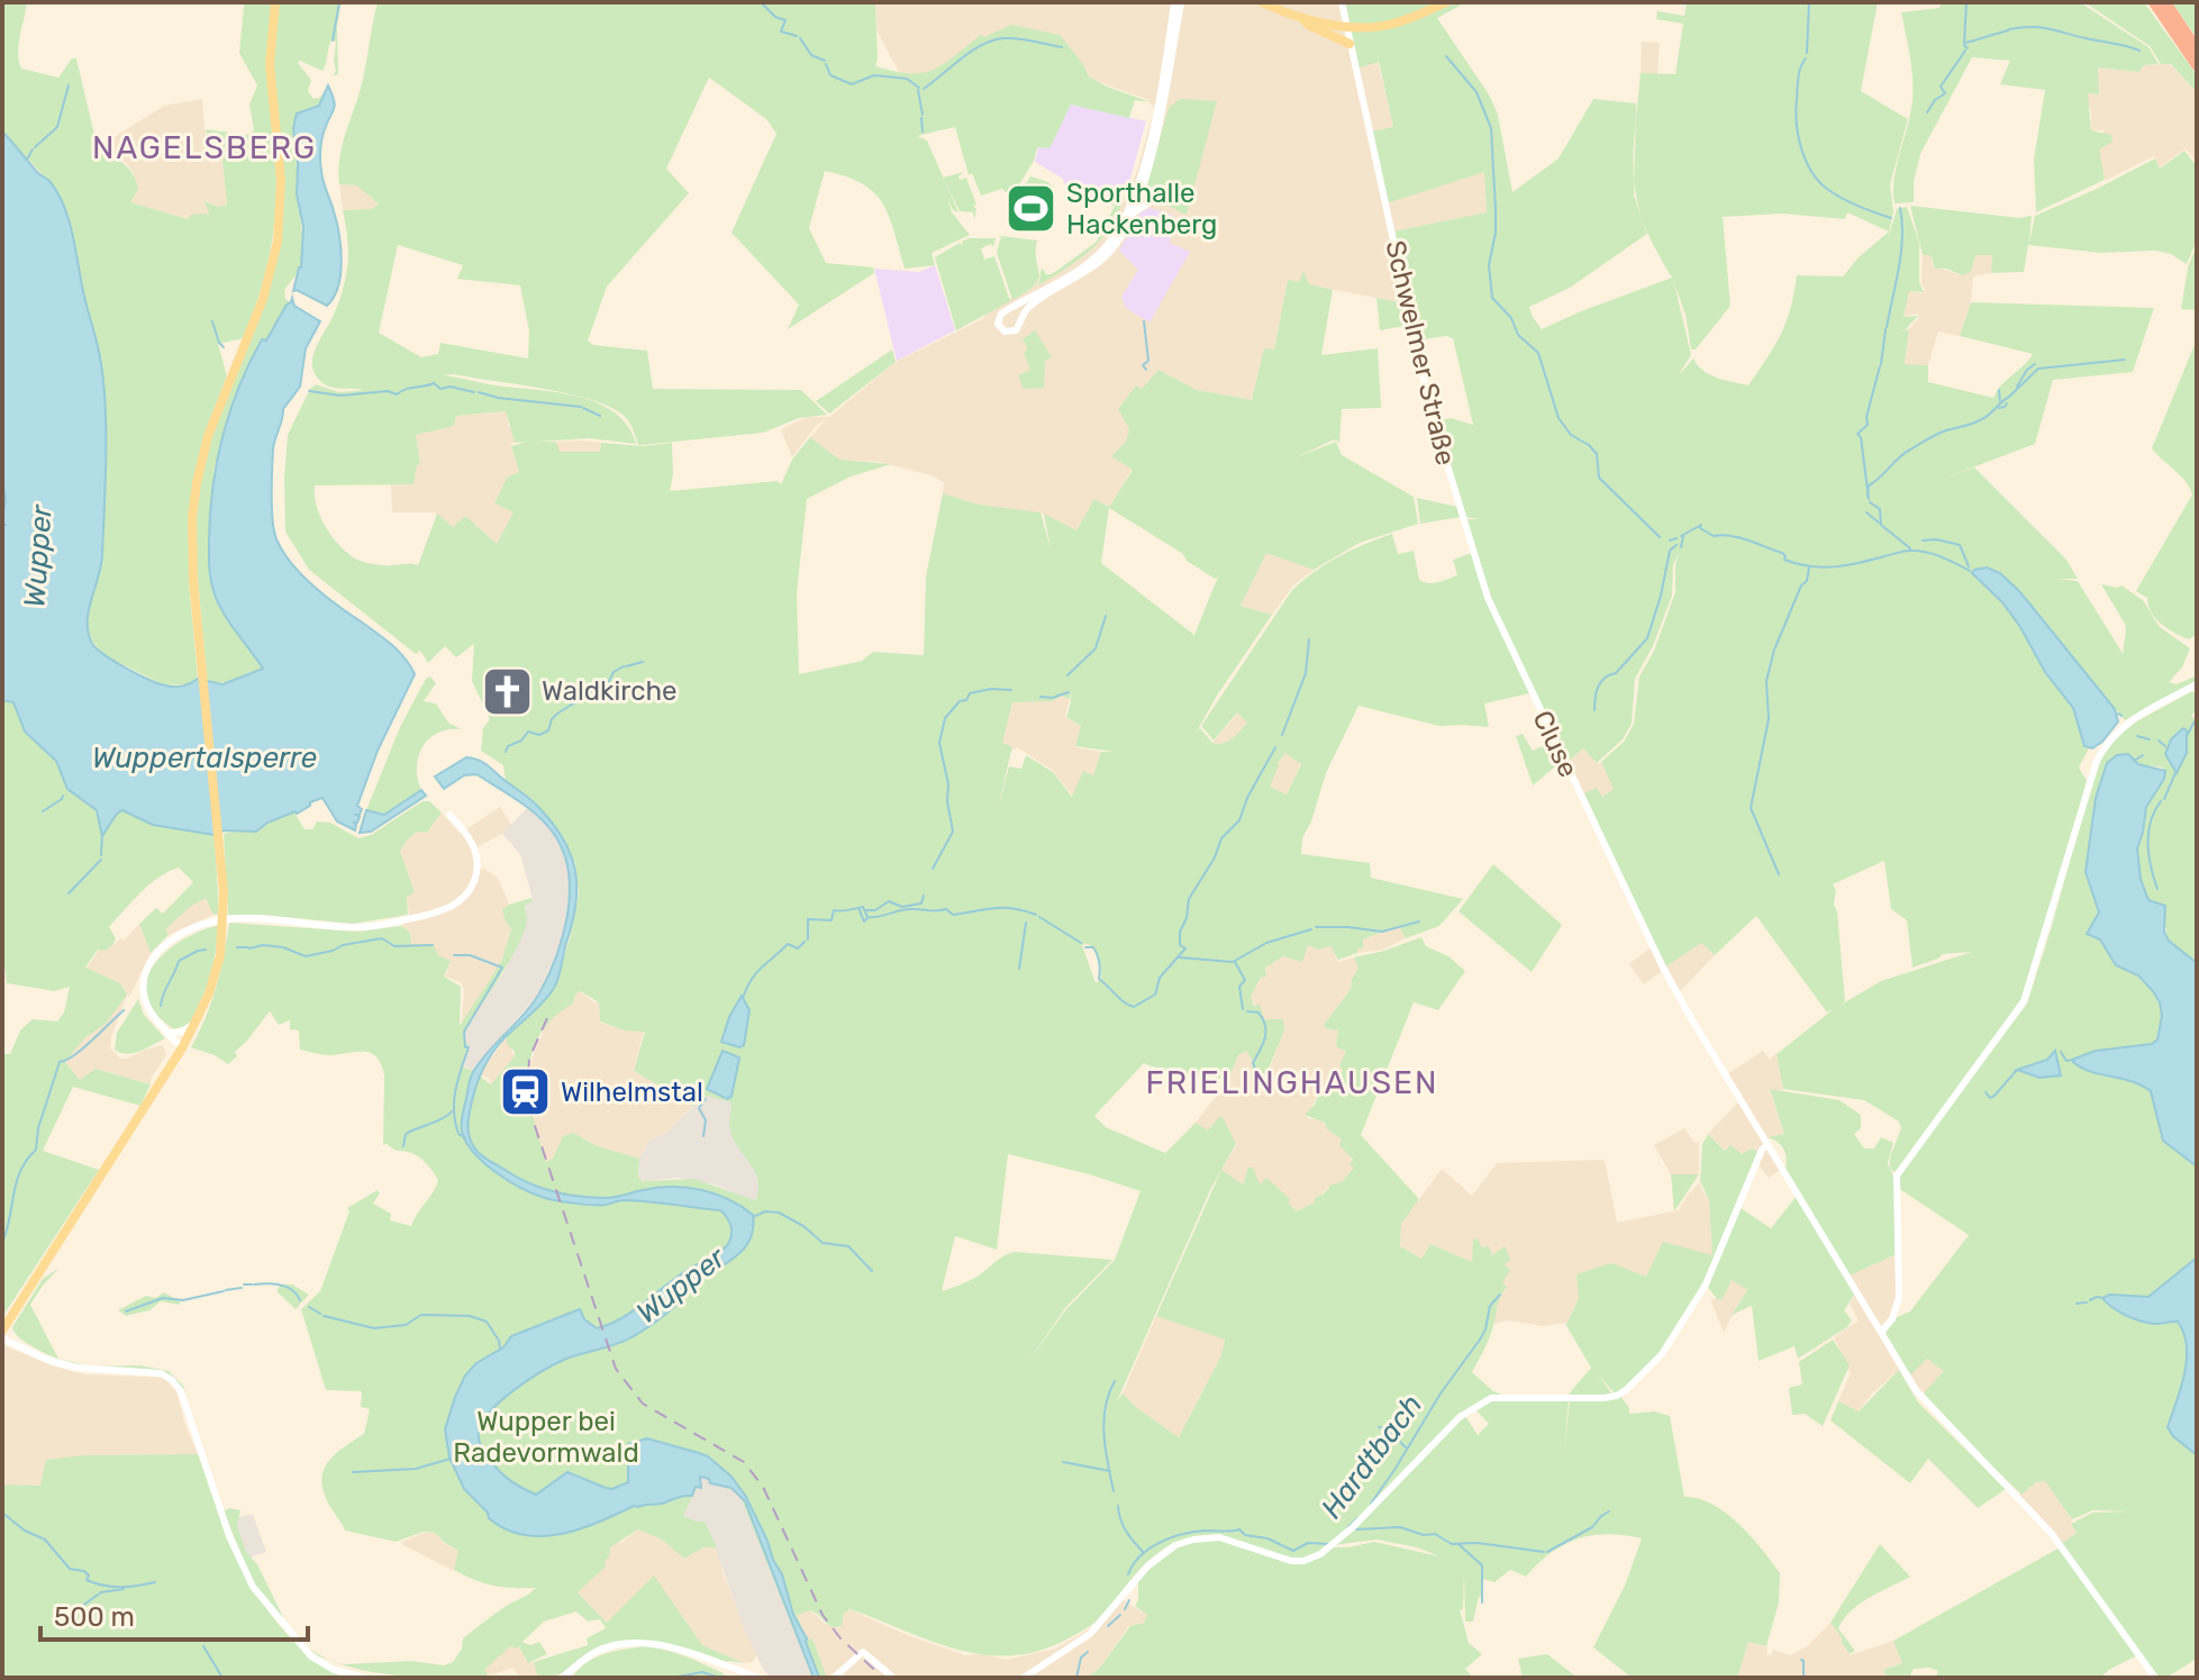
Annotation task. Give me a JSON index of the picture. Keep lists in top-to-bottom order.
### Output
{
  "streets": {
    "main road": ["Schwelmer Straße", "Cluse"]
  },
  "crossings": [
    ["Schwelmer Straße", "Cluse"]
  ],
  "districts": ["NAGELSBERG", "FRIELINGHAUSEN"],
  "water": ["Wupper", "Wuppertalsperre", "Hardtbach"],
  "parks": ["Wupper bei Radevormwald"],
  "places": {
    "sports": ["Sporthalle Hackenberg"],
    "church": ["Waldkirche"],
    "station": ["Wilhelmstal"]
  },
  "scale_bar": "500 m"
}
